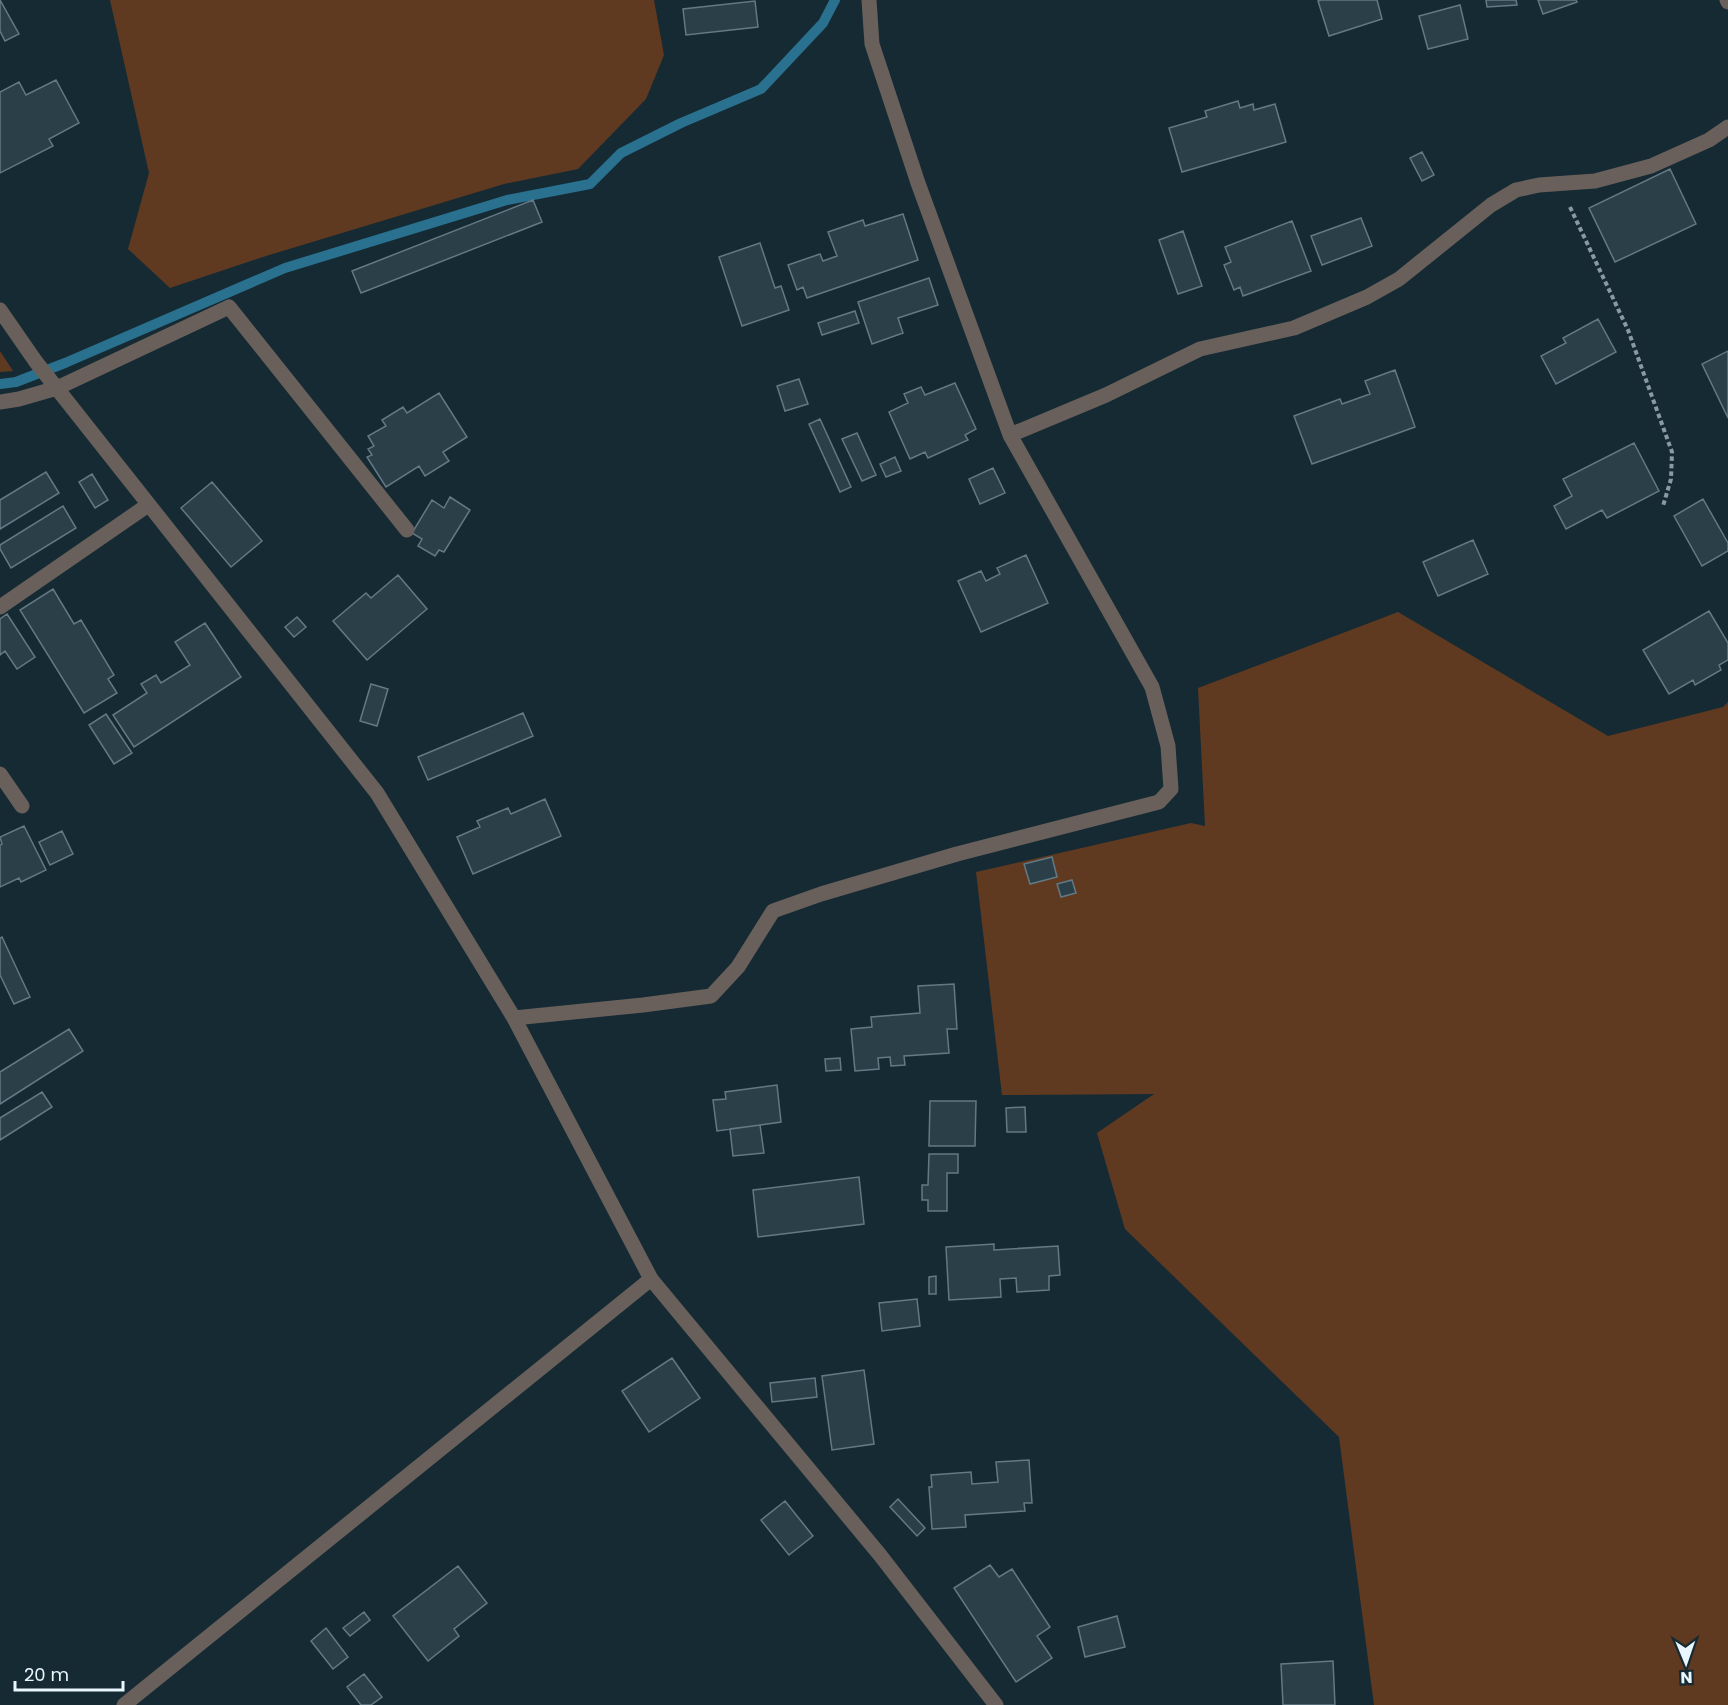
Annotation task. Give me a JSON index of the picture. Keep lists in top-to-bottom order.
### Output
{
  "scale_bar": "20 m",
  "north": "bottom"
}
